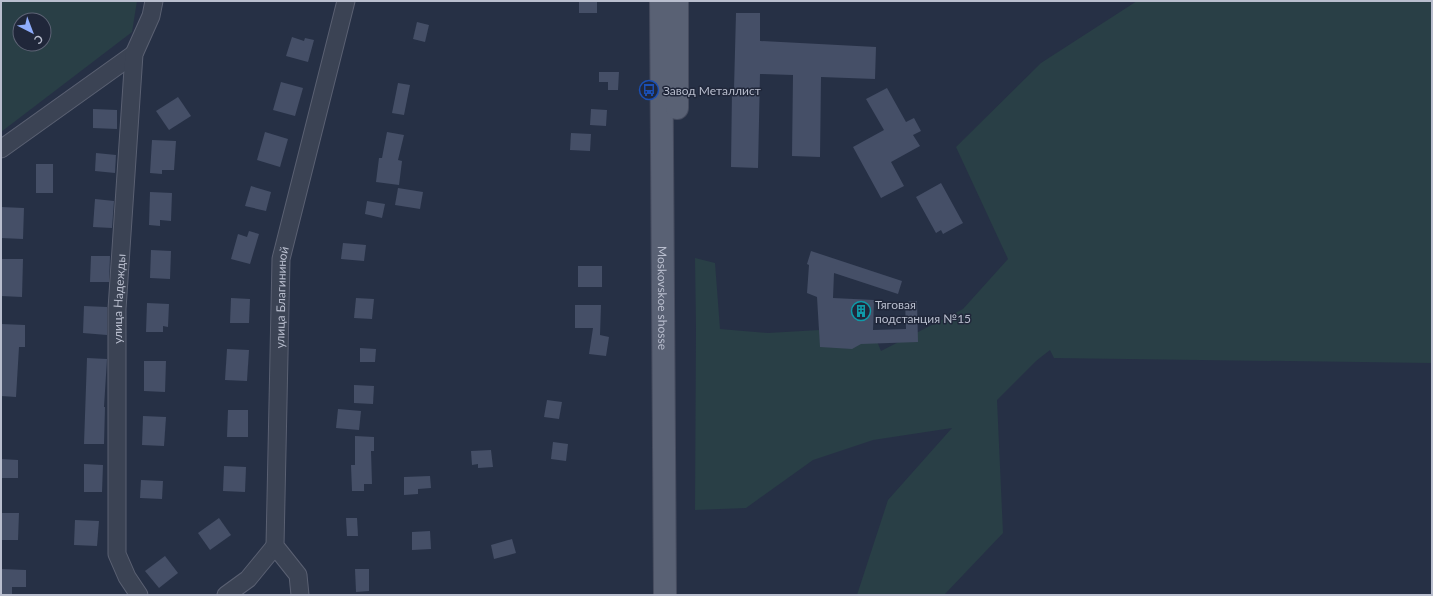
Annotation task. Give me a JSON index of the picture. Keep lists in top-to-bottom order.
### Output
{
  "streets": {
    "main road": ["Moskovskoe shosse"],
    "street": ["улица Благининой", "улица Надежды"]
  },
  "places": {
    "bus stop": ["Завод Металлист"],
    "building": ["Тяговая подстанция №15"]
  },
  "north": "bottom right"
}
